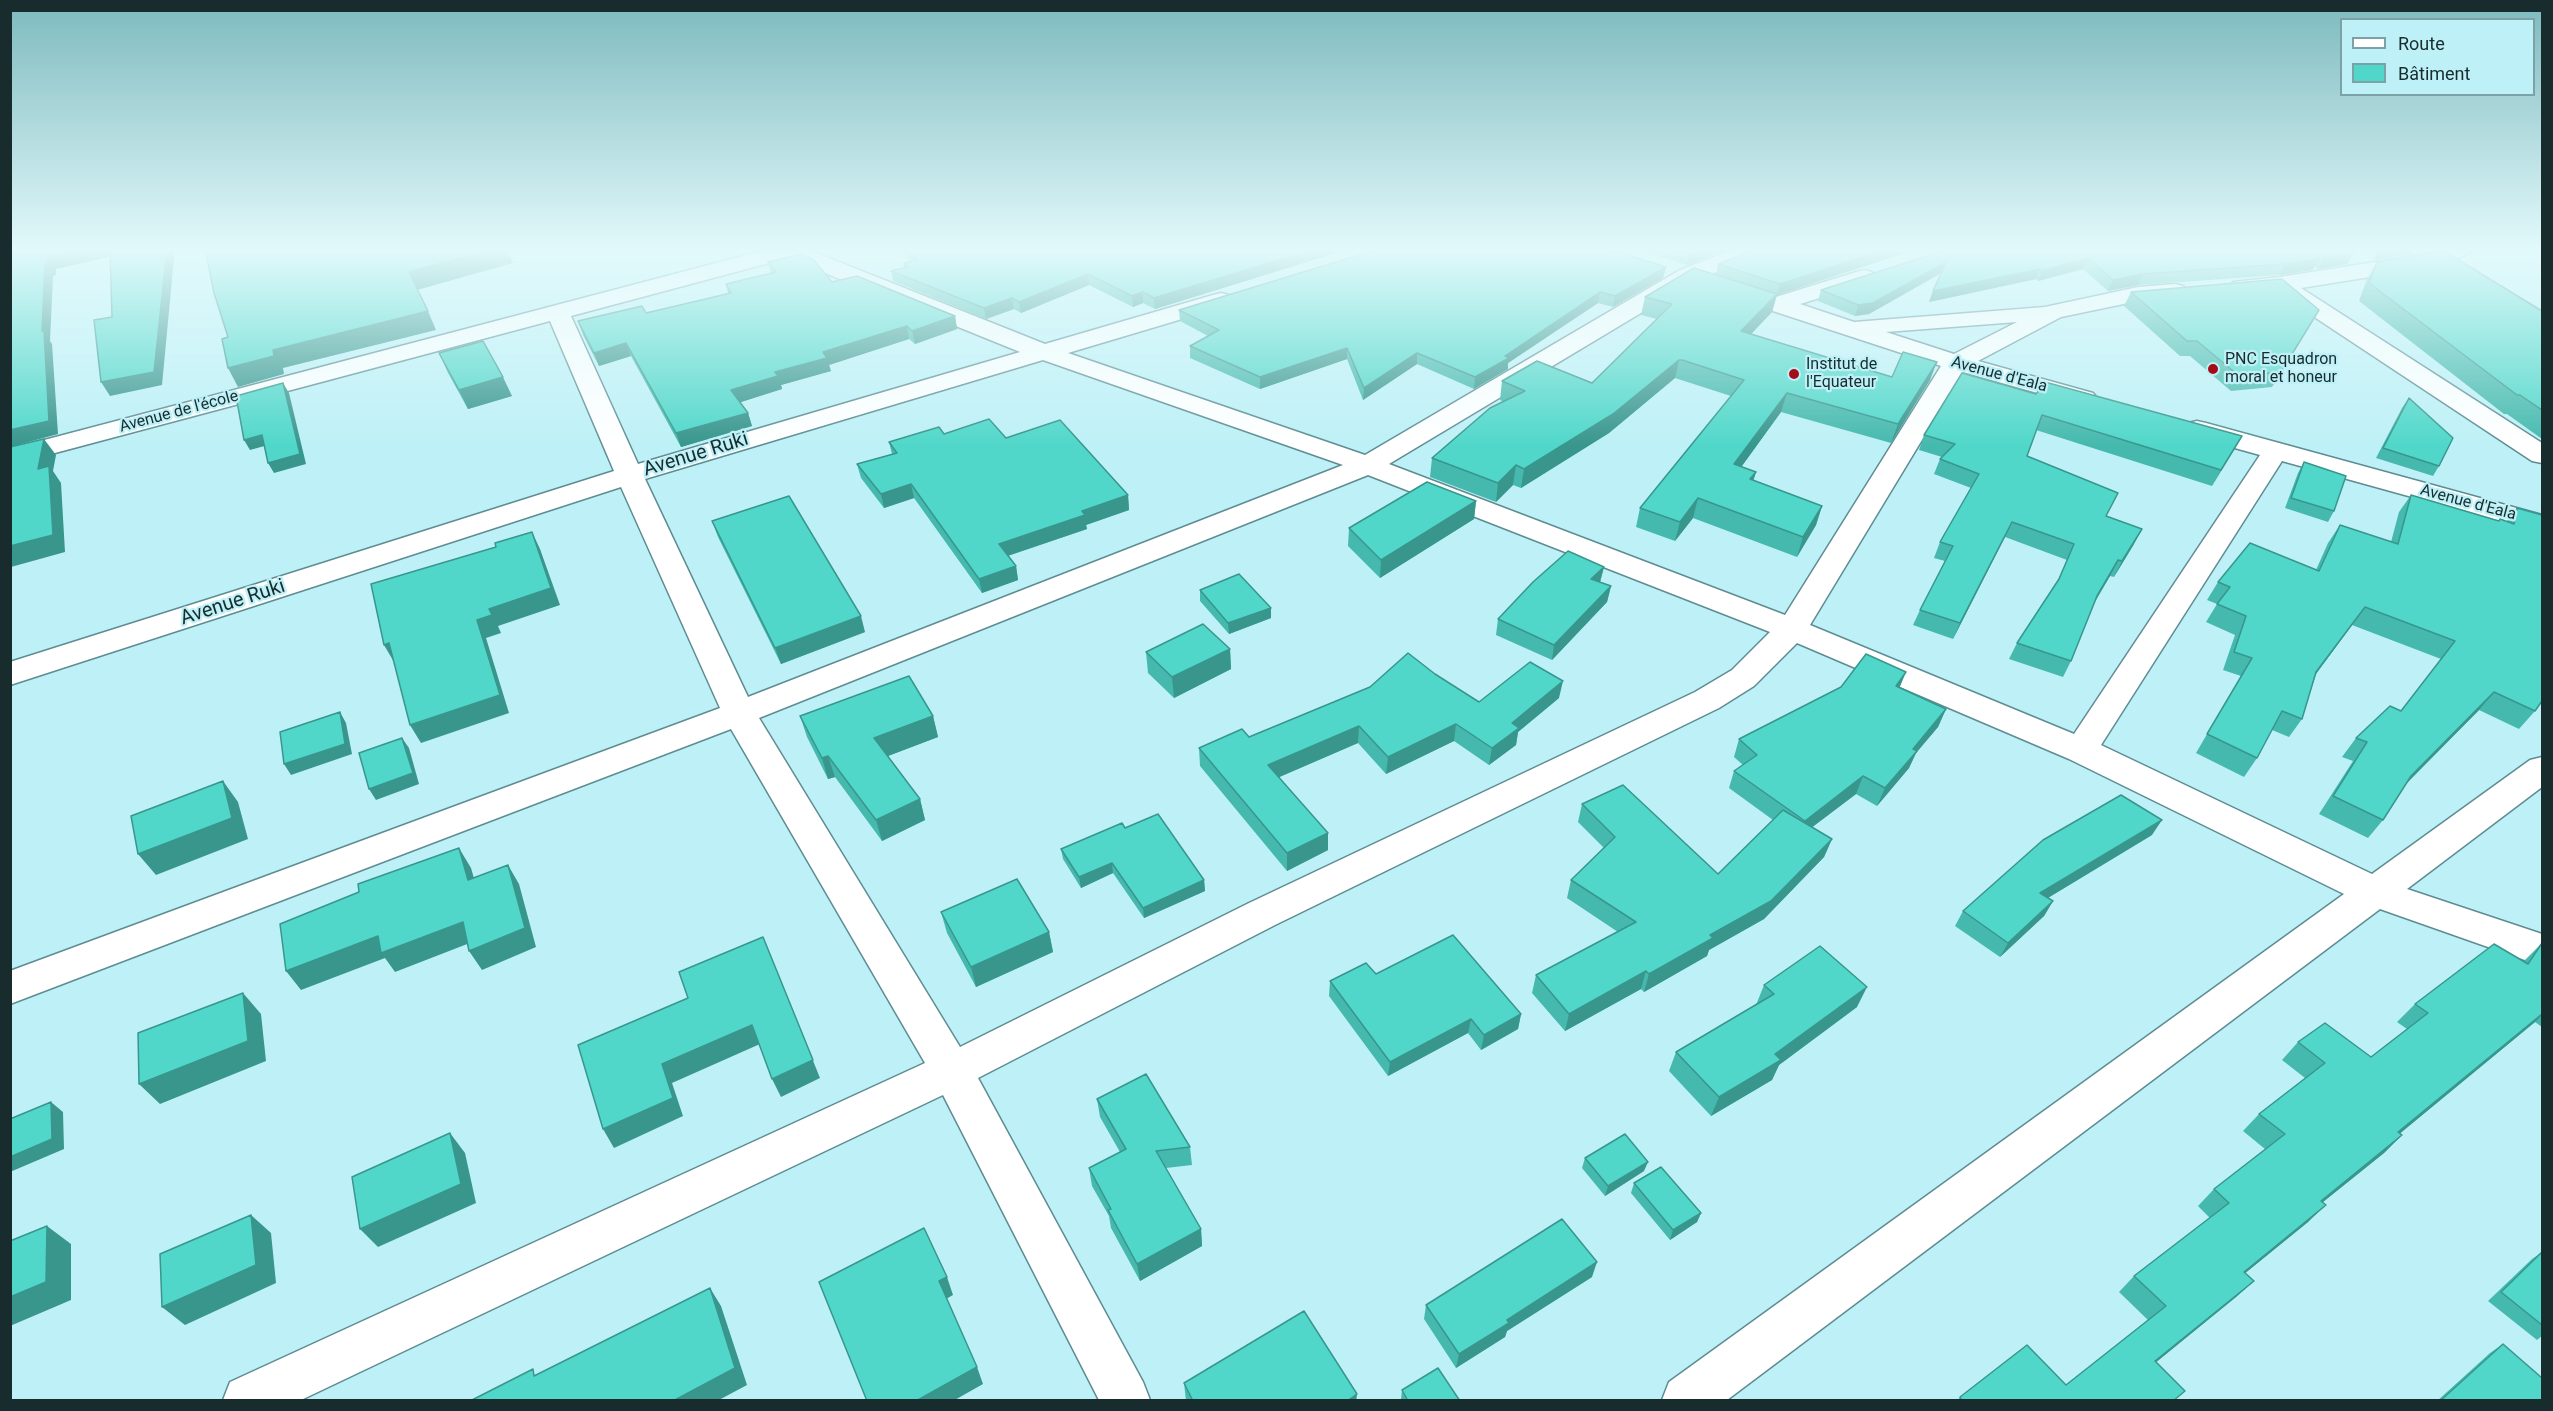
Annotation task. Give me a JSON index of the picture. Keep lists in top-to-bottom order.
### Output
{
  "streets": {
    "street": ["Avenue d'Eala", "Avenue de l'école", "Avenue Ruki"]
  },
  "places": ["PNC Esquadron moral et honeur", "Institut de l'Equateur"],
  "legend": ["Route", "Bâtiment"]
}
